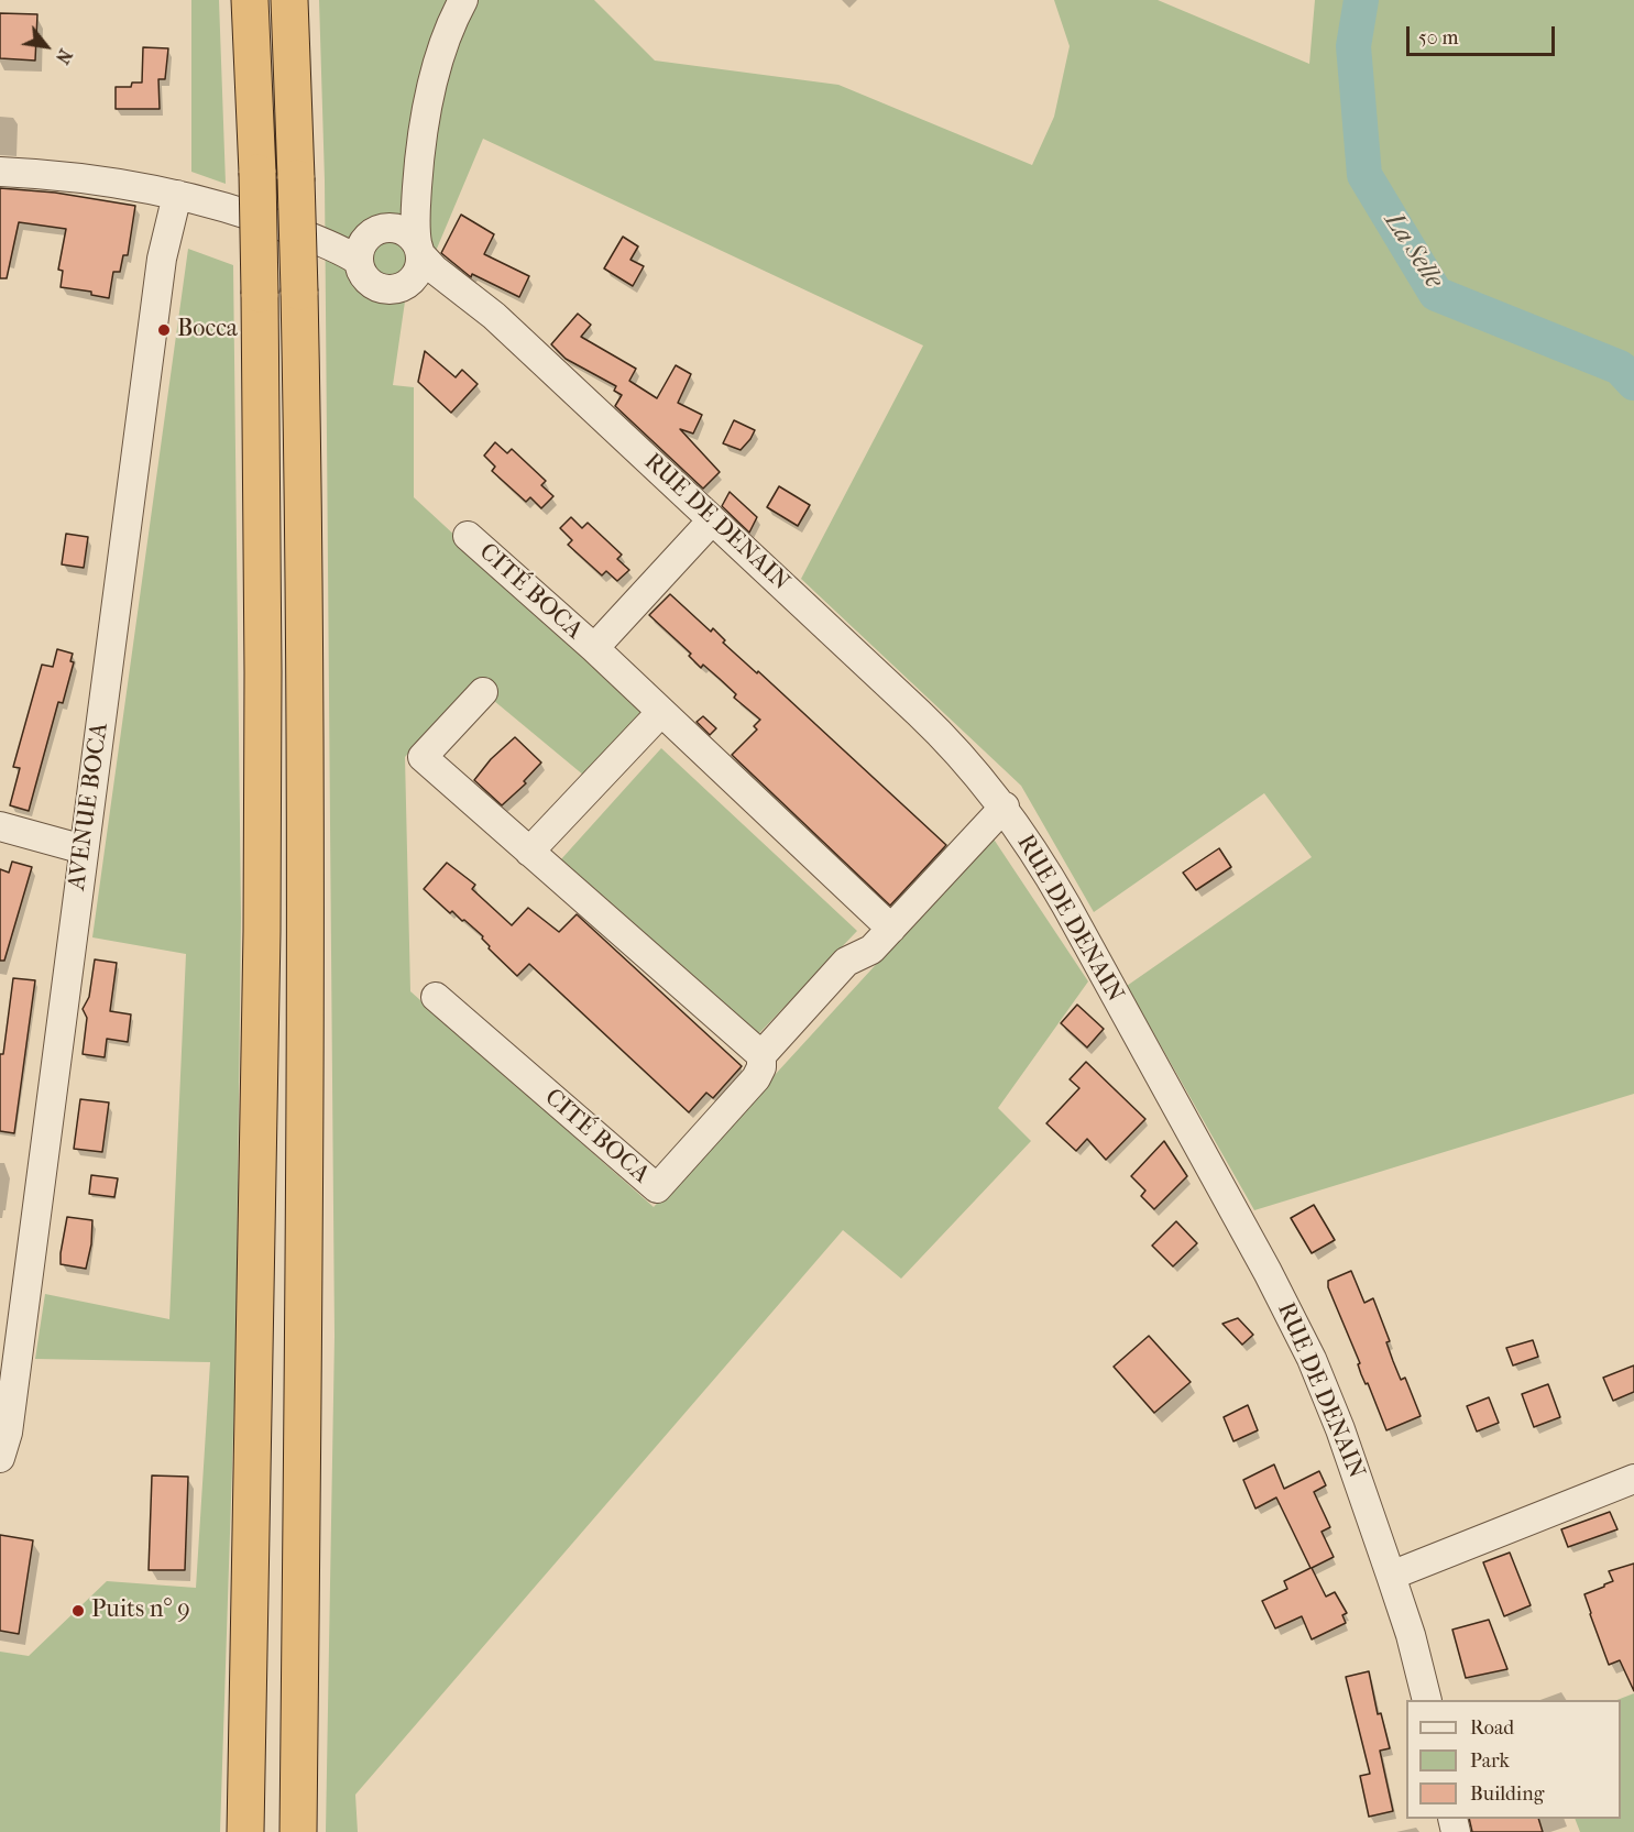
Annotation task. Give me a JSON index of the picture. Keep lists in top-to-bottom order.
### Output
{
  "streets": {
    "street": ["RUE DE DENAIN", "CITÉ BOCA", "AVENUE BOCA"]
  },
  "crossings": [
    ["RUE DE DENAIN", "CITÉ BOCA"]
  ],
  "water": ["La Selle"],
  "places": ["Bocca", "Puits n° 9"],
  "legend": ["Road", "Park", "Building"],
  "scale_bar": "50 m",
  "north": "bottom right"
}
